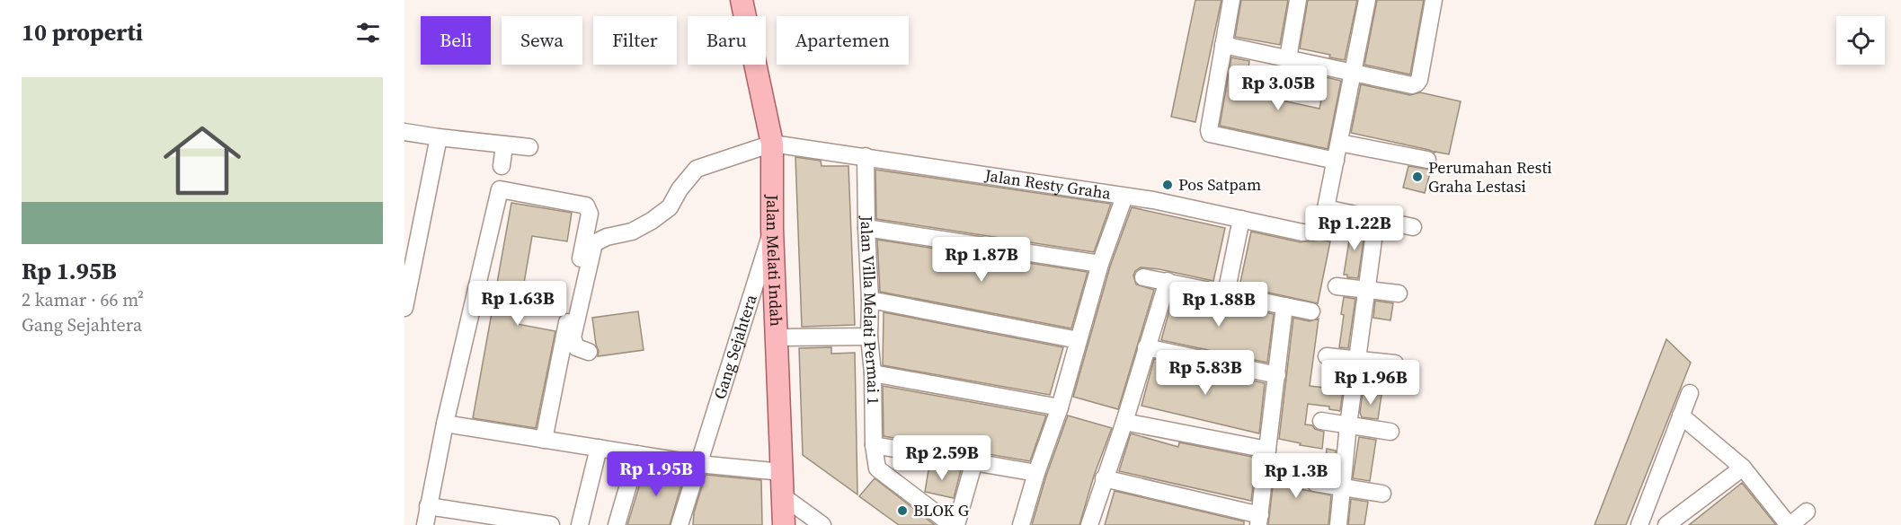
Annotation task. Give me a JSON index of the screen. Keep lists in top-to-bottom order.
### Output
{
  "streets": {
    "main road": ["Jalan Melati Indah"],
    "street": ["Jalan Resty Graha", "Jalan Villa Melati Permai 1", "Gang Sejahtera"]
  },
  "crossings": [
    ["Jalan Resty Graha", "Jalan Melati Indah"],
    ["Jalan Resty Graha", "Jalan Villa Melati Permai 1"],
    ["Jalan Melati Indah", "Gang Sejahtera"]
  ],
  "places": ["Perumahan Resti Graha Lestasi", "Pos Satpam", "BLOK G"],
  "page": {
    "heading": "10 properti",
    "chip": [
      "Beli",
      "Sewa",
      "Filter",
      "Baru",
      "Apartemen"
    ],
    "list": [
      {
        "name": "Rp 1.95B",
        "note": "2 kamar · 66 m² · Gang Sejahtera"
      }
    ],
    "price": [
      "Rp 3.05B",
      "Rp 1.22B",
      "Rp 1.87B",
      "Rp 1.63B",
      "Rp 1.88B",
      "Rp 5.83B",
      "Rp 1.96B",
      "Rp 2.59B",
      "Rp 1.95B",
      "Rp 1.3B"
    ]
  }
}
